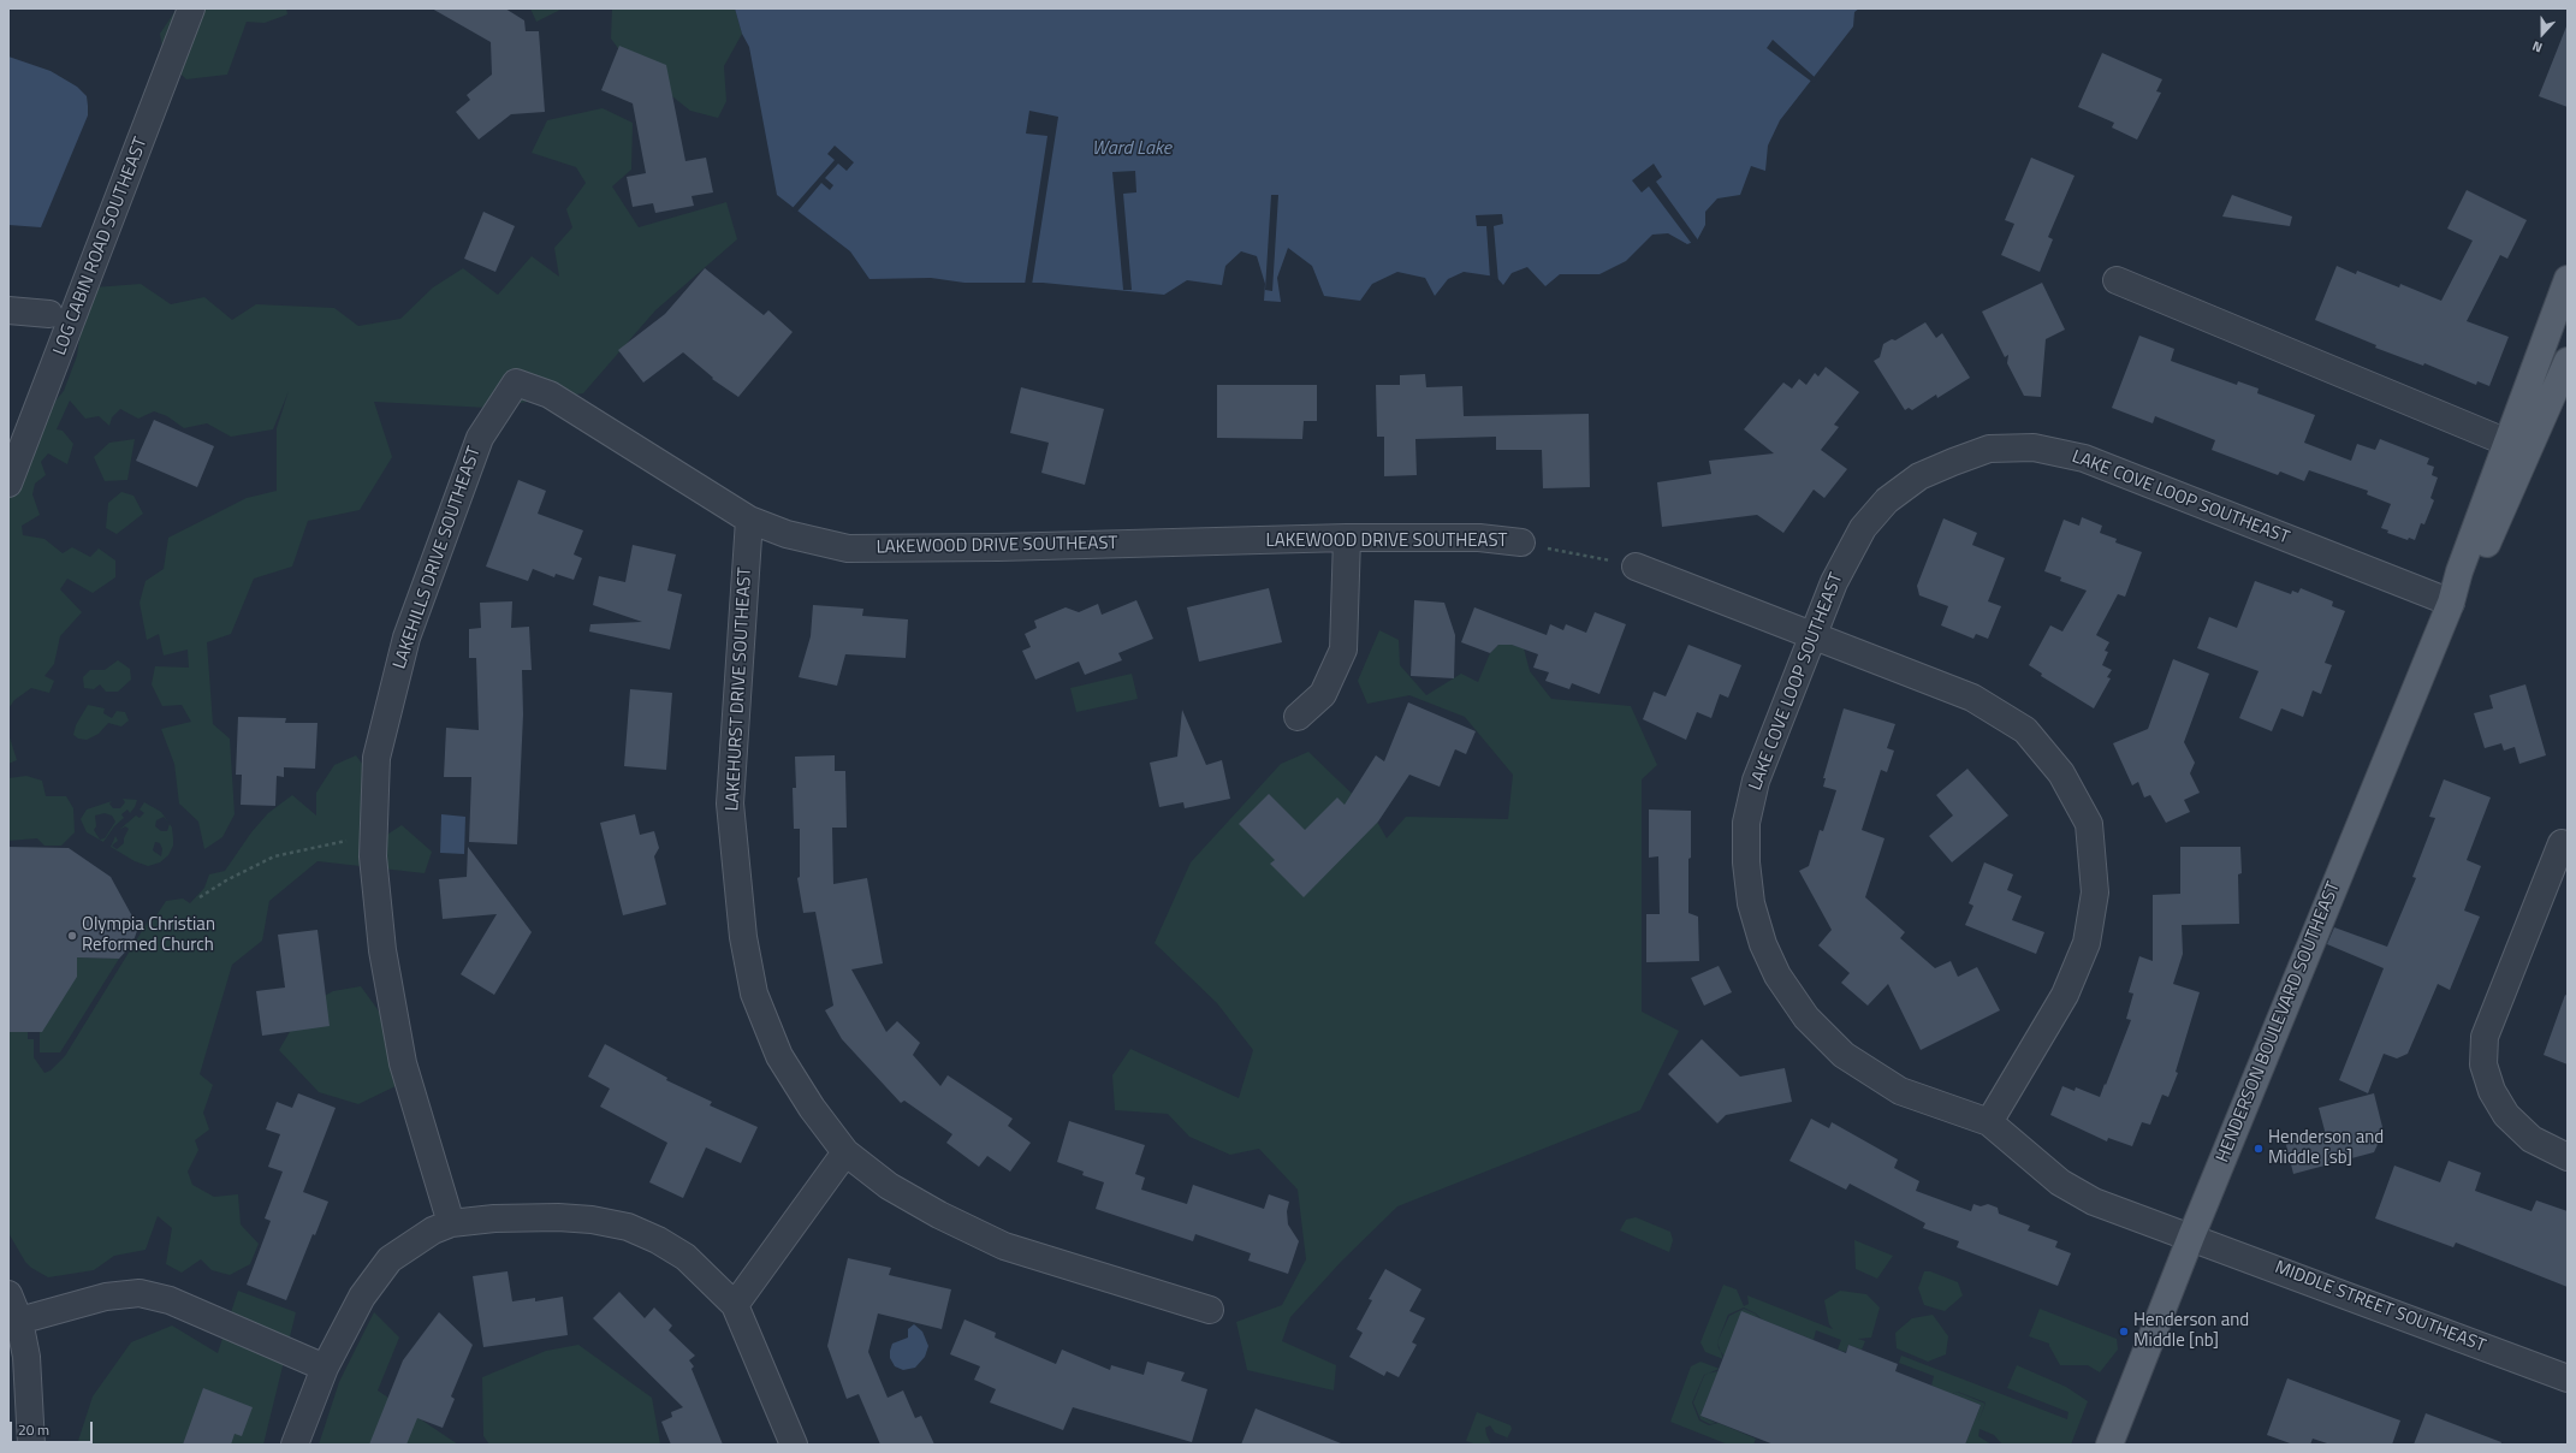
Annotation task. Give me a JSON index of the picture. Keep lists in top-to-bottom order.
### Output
{
  "streets": {
    "main road": ["HENDERSON BOULEVARD SOUTHEAST"],
    "street": [
      "LOG CABIN ROAD SOUTHEAST",
      "LAKE COVE LOOP SOUTHEAST",
      "LAKEWOOD DRIVE SOUTHEAST",
      "LAKEHILLS DRIVE SOUTHEAST",
      "LAKEHURST DRIVE SOUTHEAST",
      "MIDDLE STREET SOUTHEAST"
    ]
  },
  "crossings": [
    ["LAKE COVE LOOP SOUTHEAST", "HENDERSON BOULEVARD SOUTHEAST"],
    ["LAKE COVE LOOP SOUTHEAST", "MIDDLE STREET SOUTHEAST"],
    ["LAKEWOOD DRIVE SOUTHEAST", "LAKEHILLS DRIVE SOUTHEAST"],
    ["LAKEWOOD DRIVE SOUTHEAST", "LAKEHURST DRIVE SOUTHEAST"],
    ["HENDERSON BOULEVARD SOUTHEAST", "MIDDLE STREET SOUTHEAST"]
  ],
  "water": ["Ward Lake"],
  "places": ["Olympia Christian Reformed Church", "Henderson and Middle [sb]", "Henderson and Middle [nb]"],
  "scale_bar": "20 m",
  "north": "bottom"
}
